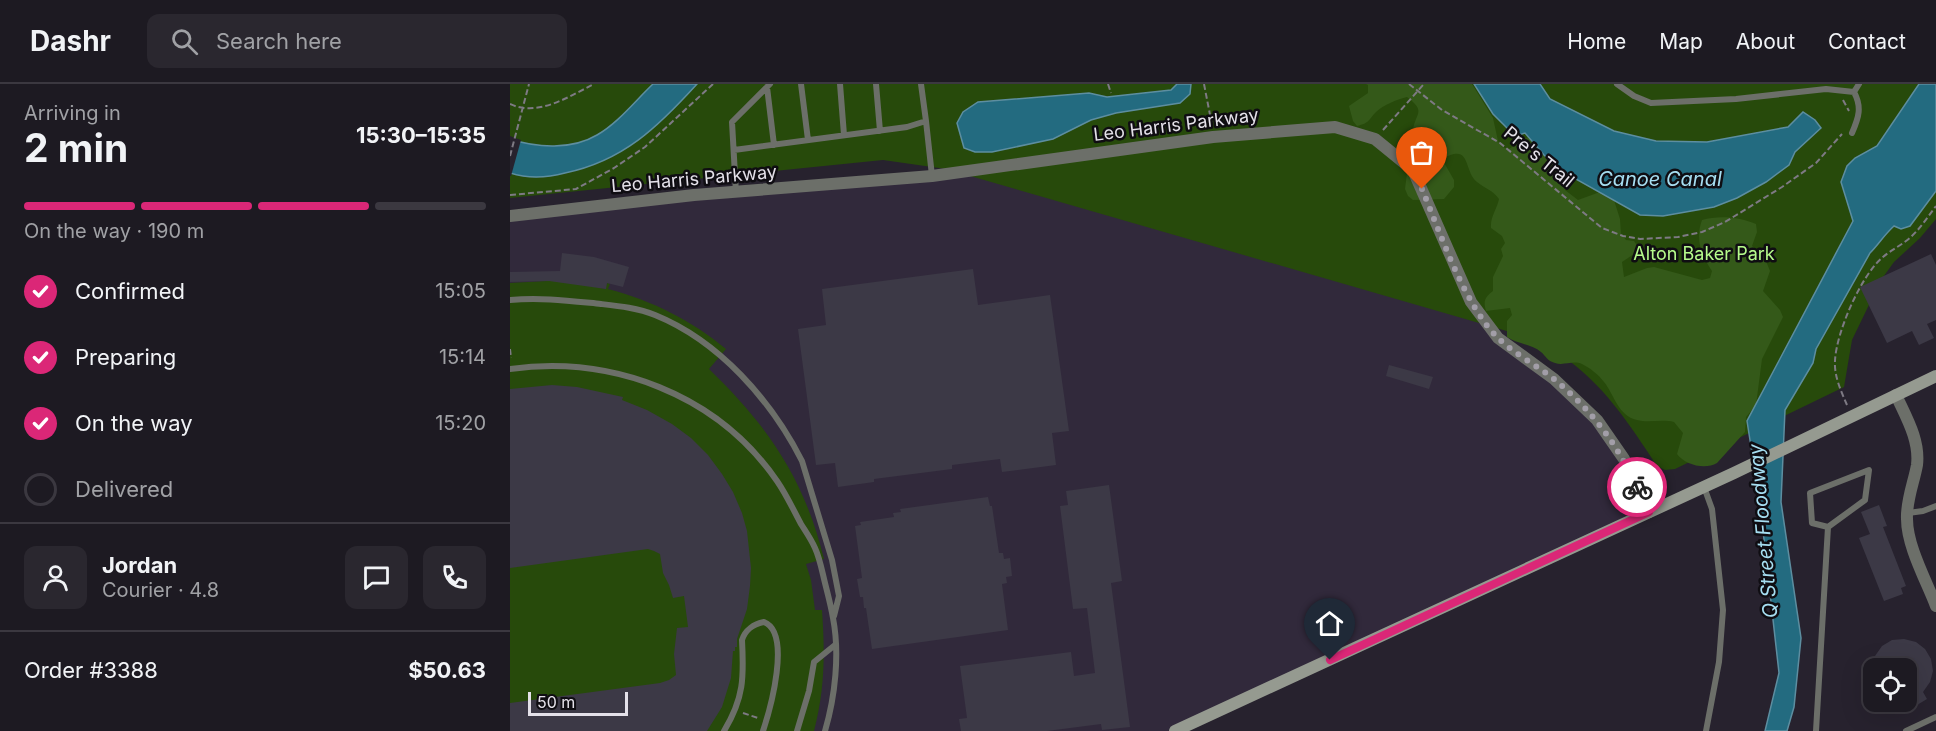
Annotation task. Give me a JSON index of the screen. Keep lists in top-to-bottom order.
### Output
{
  "streets": {
    "street": ["Leo Harris Parkway"],
    "path": ["Pre's Trail"]
  },
  "water": ["Canoe Canal", "Q Street Floodway"],
  "parks": ["Alton Baker Park"],
  "scale_bar": "50 m",
  "page": {
    "header": "Dashr",
    "search": "Search here",
    "nav": [
      "Home",
      "Map",
      "About",
      "Contact"
    ],
    "heading": ["2 min", "Arriving in", "15:30–15:35"],
    "panel": [
      "Jordan",
      "Courier · 4.8",
      "Order #3388",
      "$50.63"
    ],
    "bar": "On the way · 190 m",
    "list": [
      ["Confirmed", "15:05"],
      ["Preparing", "15:14"],
      ["On the way", "15:20"],
      "Delivered"
    ],
    "scale": "50 m"
  }
}
